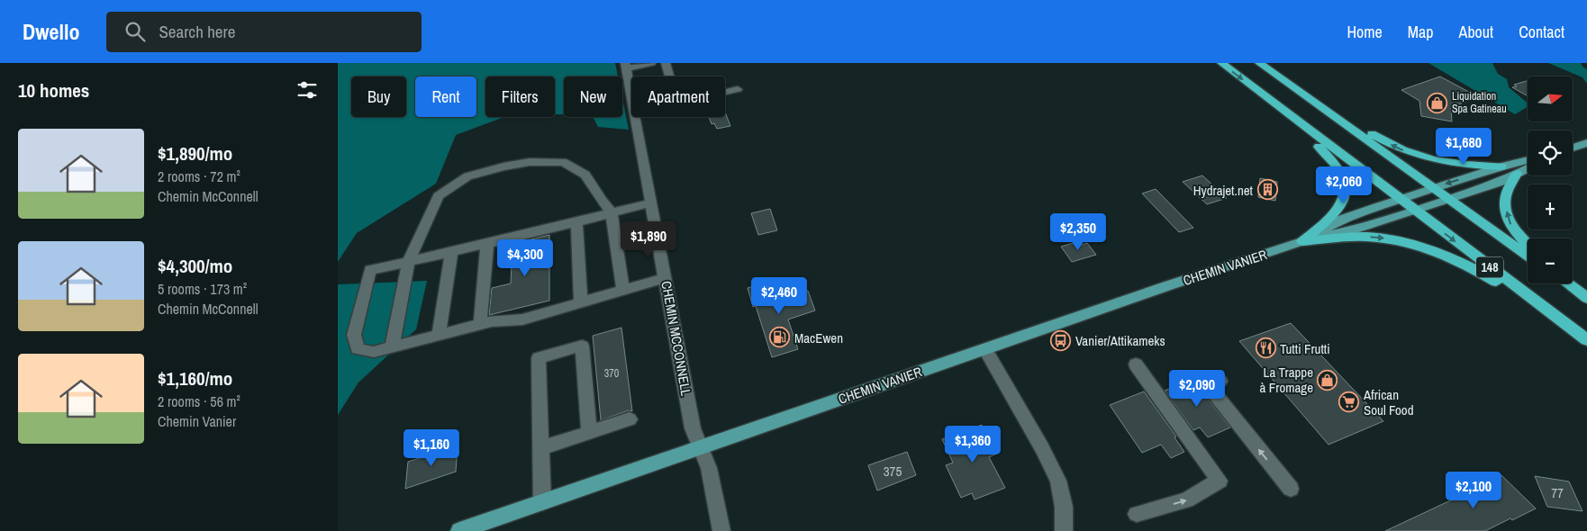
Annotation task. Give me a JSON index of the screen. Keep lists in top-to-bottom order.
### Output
{
  "streets": {
    "highway": ["148"],
    "main road": ["CHEMIN VANIER"],
    "street": ["CHEMIN MCCONNELL"]
  },
  "crossings": [
    ["CHEMIN VANIER", "148"],
    ["CHEMIN VANIER", "CHEMIN MCCONNELL"]
  ],
  "places": {
    "shop": ["Liquidation Spa Gatineau", "La Trappe à Fromage"],
    "building": ["Hydrajet.net"],
    "fuel station": ["MacEwen"],
    "bus stop": ["Vanier/Attikameks"],
    "restaurant": ["Tutti Frutti"],
    "supermarket": ["African Soul Food"]
  },
  "house_numbers": ["370", "375", "77"],
  "north": "right",
  "page": {
    "header": "Dwello",
    "search": "Search here",
    "nav": [
      "Home",
      "Map",
      "About",
      "Contact"
    ],
    "heading": "10 homes",
    "map_buttons": ["+", "−"],
    "chip": [
      "Buy",
      "Rent",
      "Filters",
      "New",
      "Apartment"
    ],
    "list": [
      {
        "name": "$1,890/mo",
        "note": "2 rooms · 72 m² · Chemin McConnell"
      },
      {
        "name": "$4,300/mo",
        "note": "5 rooms · 173 m² · Chemin McConnell"
      },
      {
        "name": "$1,160/mo",
        "note": "2 rooms · 56 m² · Chemin Vanier"
      }
    ],
    "price": [
      "$1,680",
      "$2,060",
      "$2,350",
      "$1,890",
      "$4,300",
      "$2,460",
      "$2,090",
      "$1,360",
      "$1,160",
      "$2,100"
    ]
  }
}
